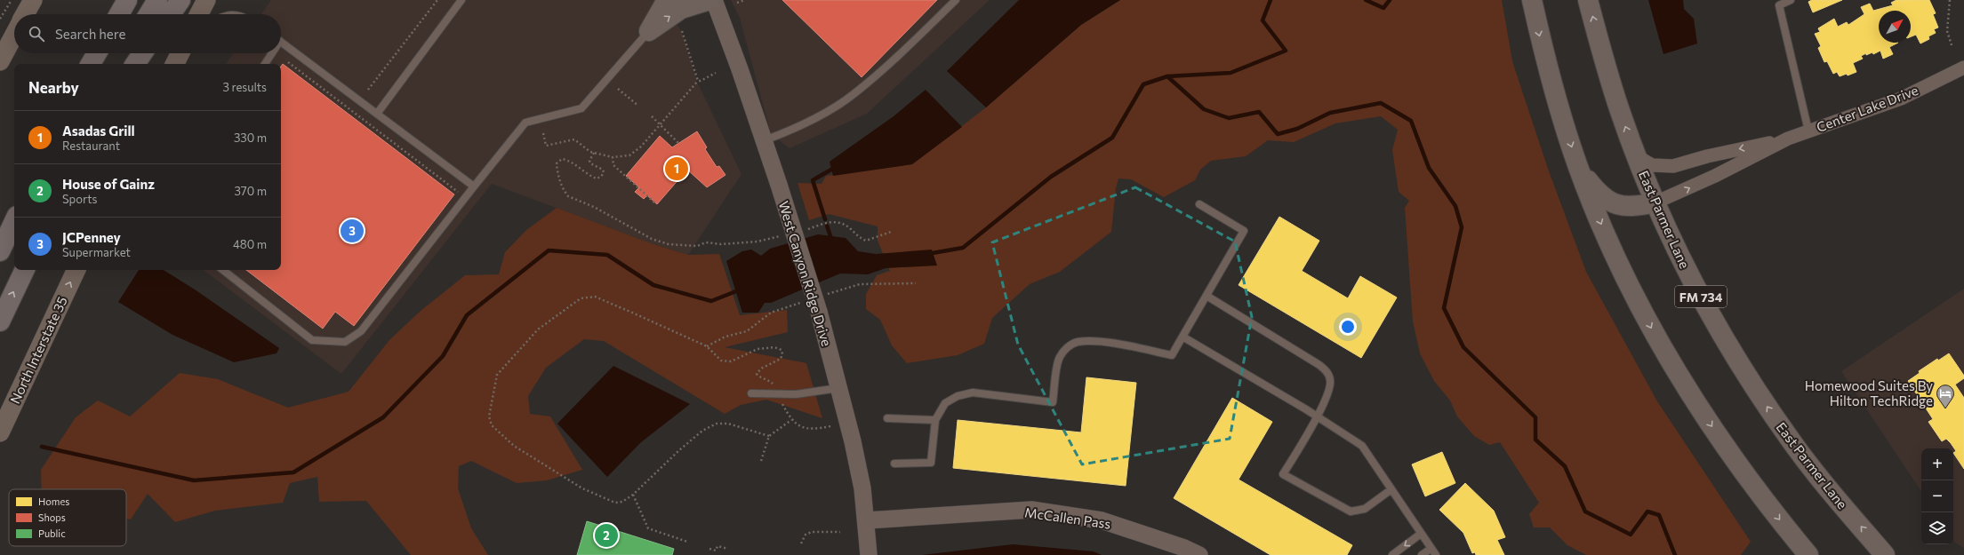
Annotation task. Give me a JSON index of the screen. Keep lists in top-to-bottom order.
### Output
{
  "streets": {
    "main road": ["East Parmer Lane", "FM 734", "North Interstate 35"],
    "street": ["Center Lake Drive", "West Canyon Ridge Drive", "McCallen Pass"]
  },
  "crossings": [
    ["Center Lake Drive", "East Parmer Lane"],
    ["West Canyon Ridge Drive", "McCallen Pass"]
  ],
  "one_way": ["North Interstate 35"],
  "places": {
    "hotel": ["Homewood Suites By Hilton TechRidge"]
  },
  "legend": ["Homes", "Shops", "Public"],
  "north": "top right",
  "page": {
    "search": "Search here",
    "heading": ["Nearby", "3 results"],
    "list": [
      {
        "mark": "1",
        "name": "Asadas Grill",
        "note": "Restaurant",
        "value": "330 m"
      },
      {
        "mark": "2",
        "name": "House of Gainz",
        "note": "Sports",
        "value": "370 m"
      },
      {
        "mark": "3",
        "name": "JCPenney",
        "note": "Supermarket",
        "value": "480 m"
      }
    ],
    "pins": ["1", "3", "2"],
    "map_buttons": ["+", "−"]
  }
}
